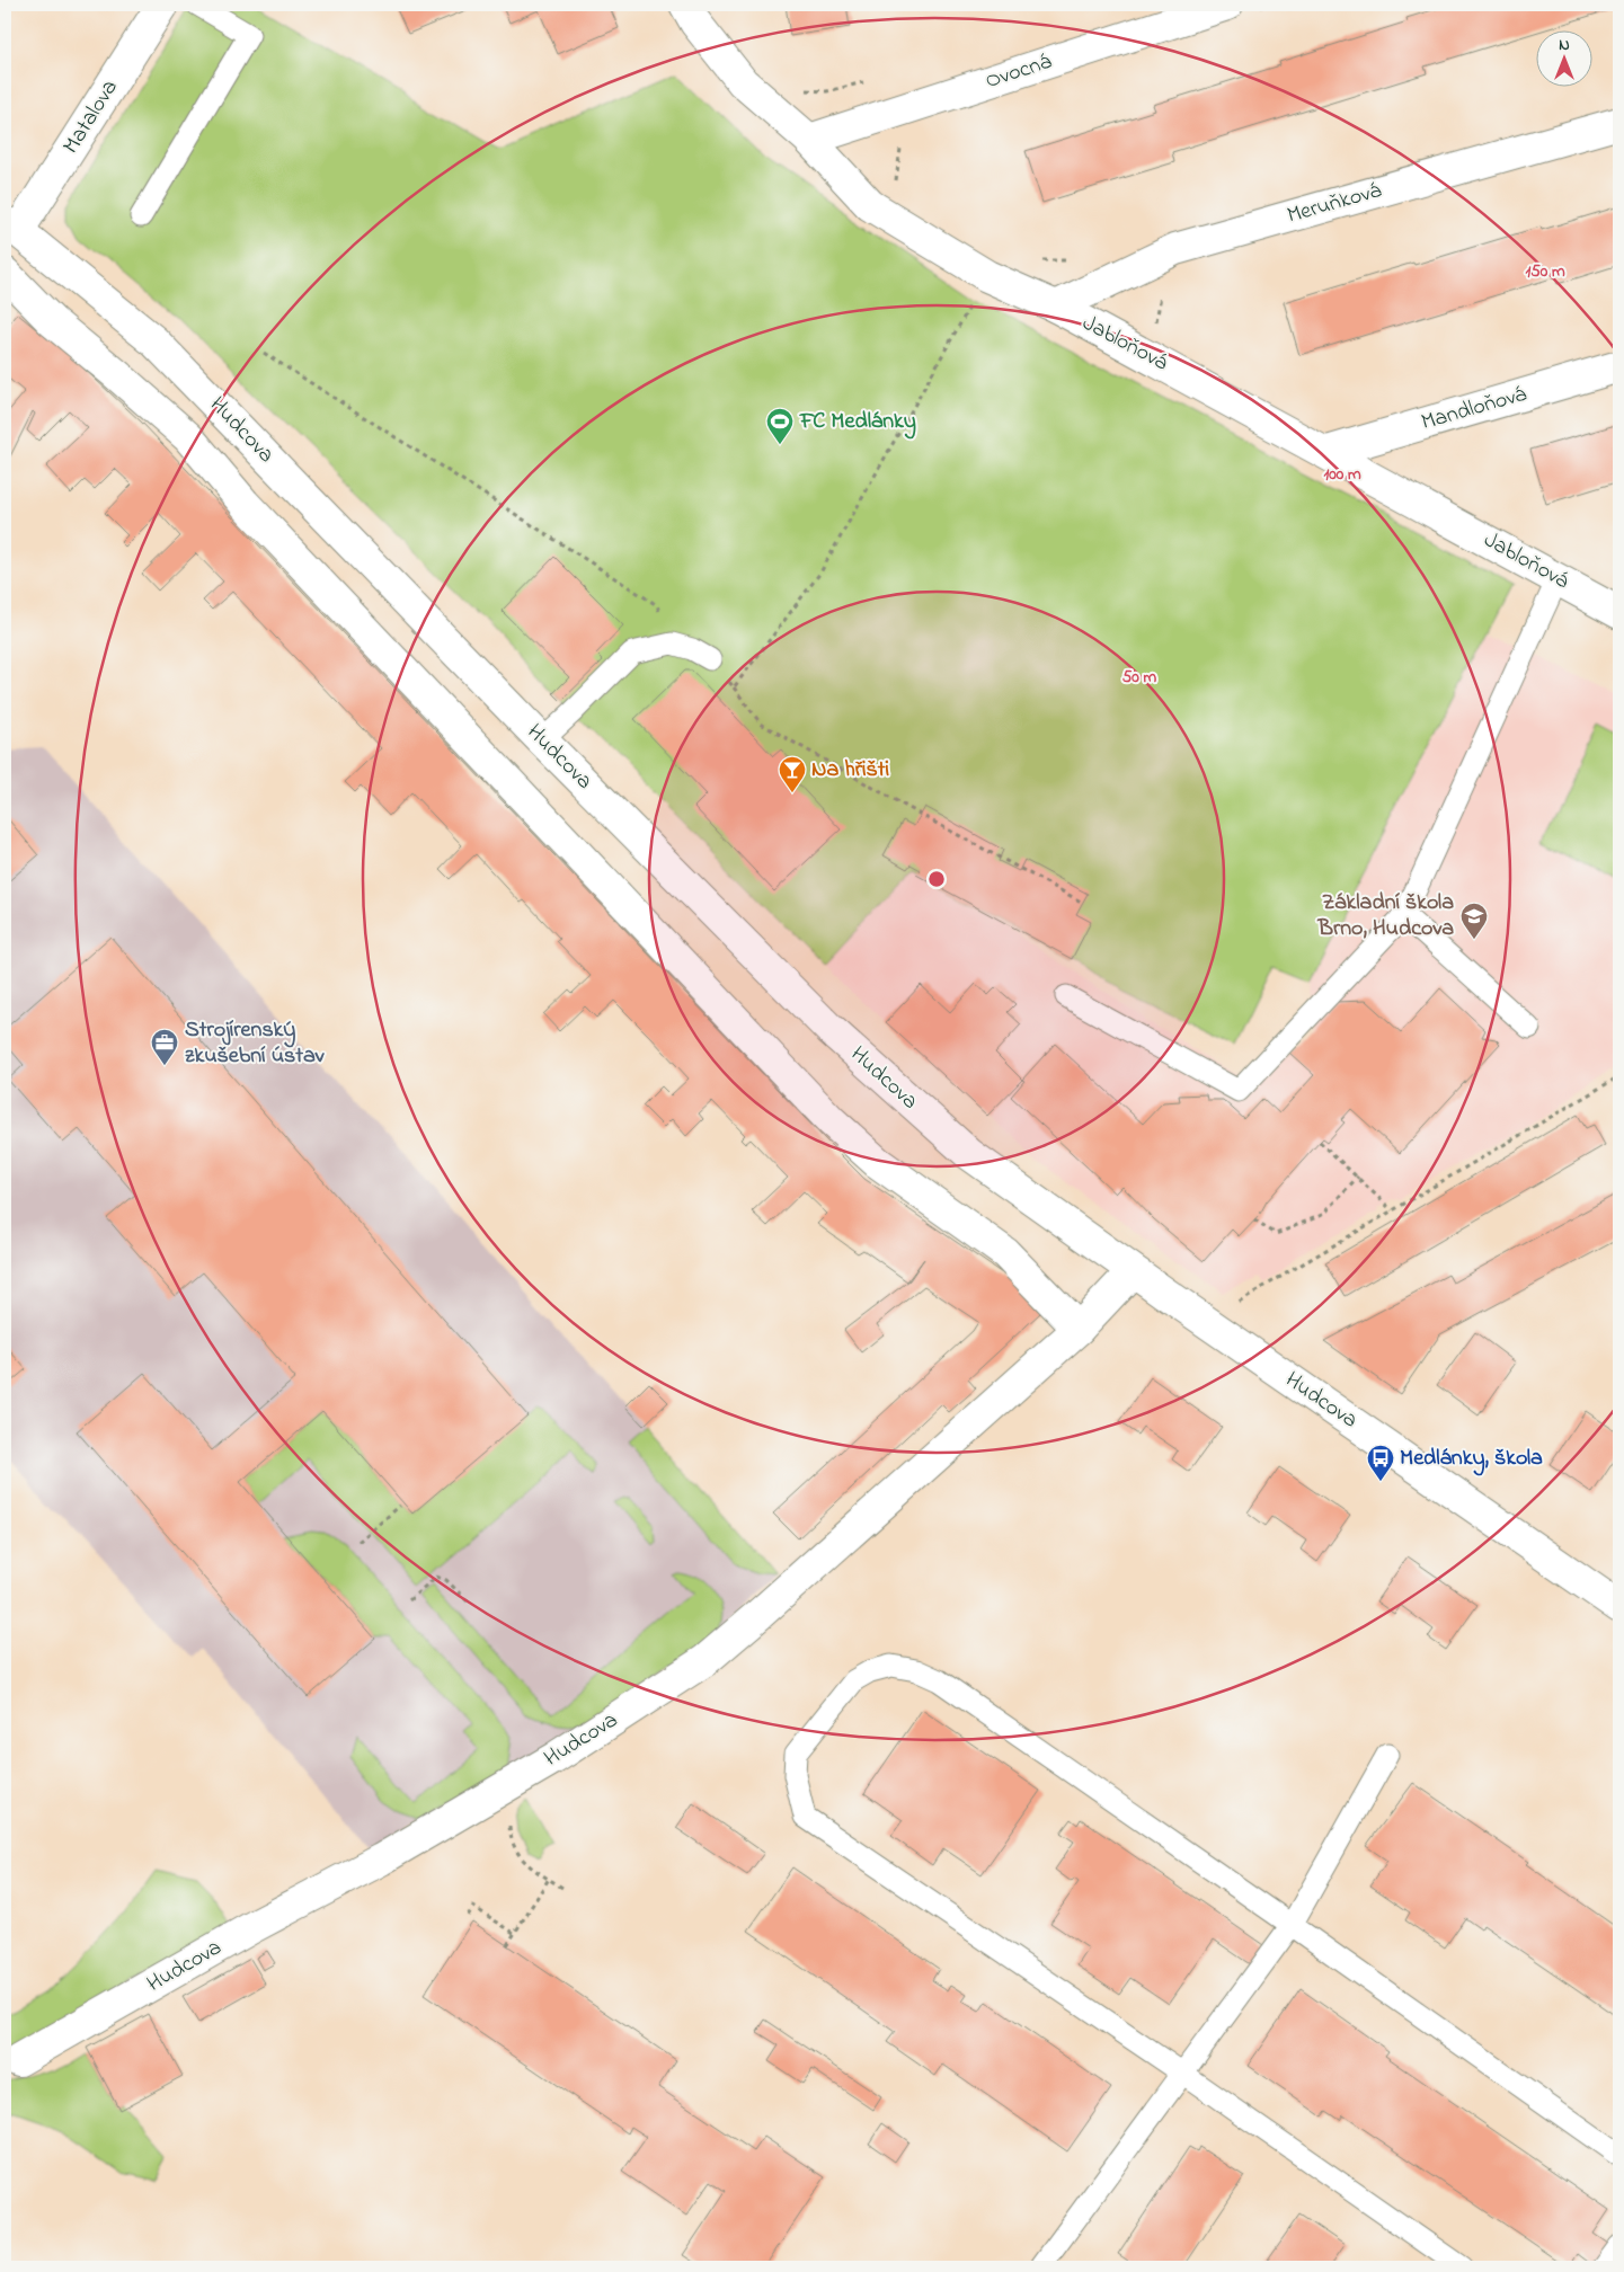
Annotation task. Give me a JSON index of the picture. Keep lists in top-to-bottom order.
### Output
{
  "streets": {
    "street": [
      "Ovocná",
      "Matalova",
      "Meruňková",
      "Jabloňová",
      "Mandloňová",
      "Hudcova"
    ]
  },
  "crossings": [
    ["Ovocná", "Jabloňová"],
    ["Matalova", "Hudcova"],
    ["Meruňková", "Jabloňová"],
    ["Jabloňová", "Mandloňová"]
  ],
  "places": {
    "sports": ["FC Medlánky"],
    "bar": ["Na hřišti"],
    "school or university": ["Základní škola Brno, Hudcova"],
    "office": ["Strojírenský zkušební ústav"],
    "bus stop": ["Medlánky, škola"]
  },
  "north": "top",
  "rings": ["150 m", "100 m", "50 m"]
}
